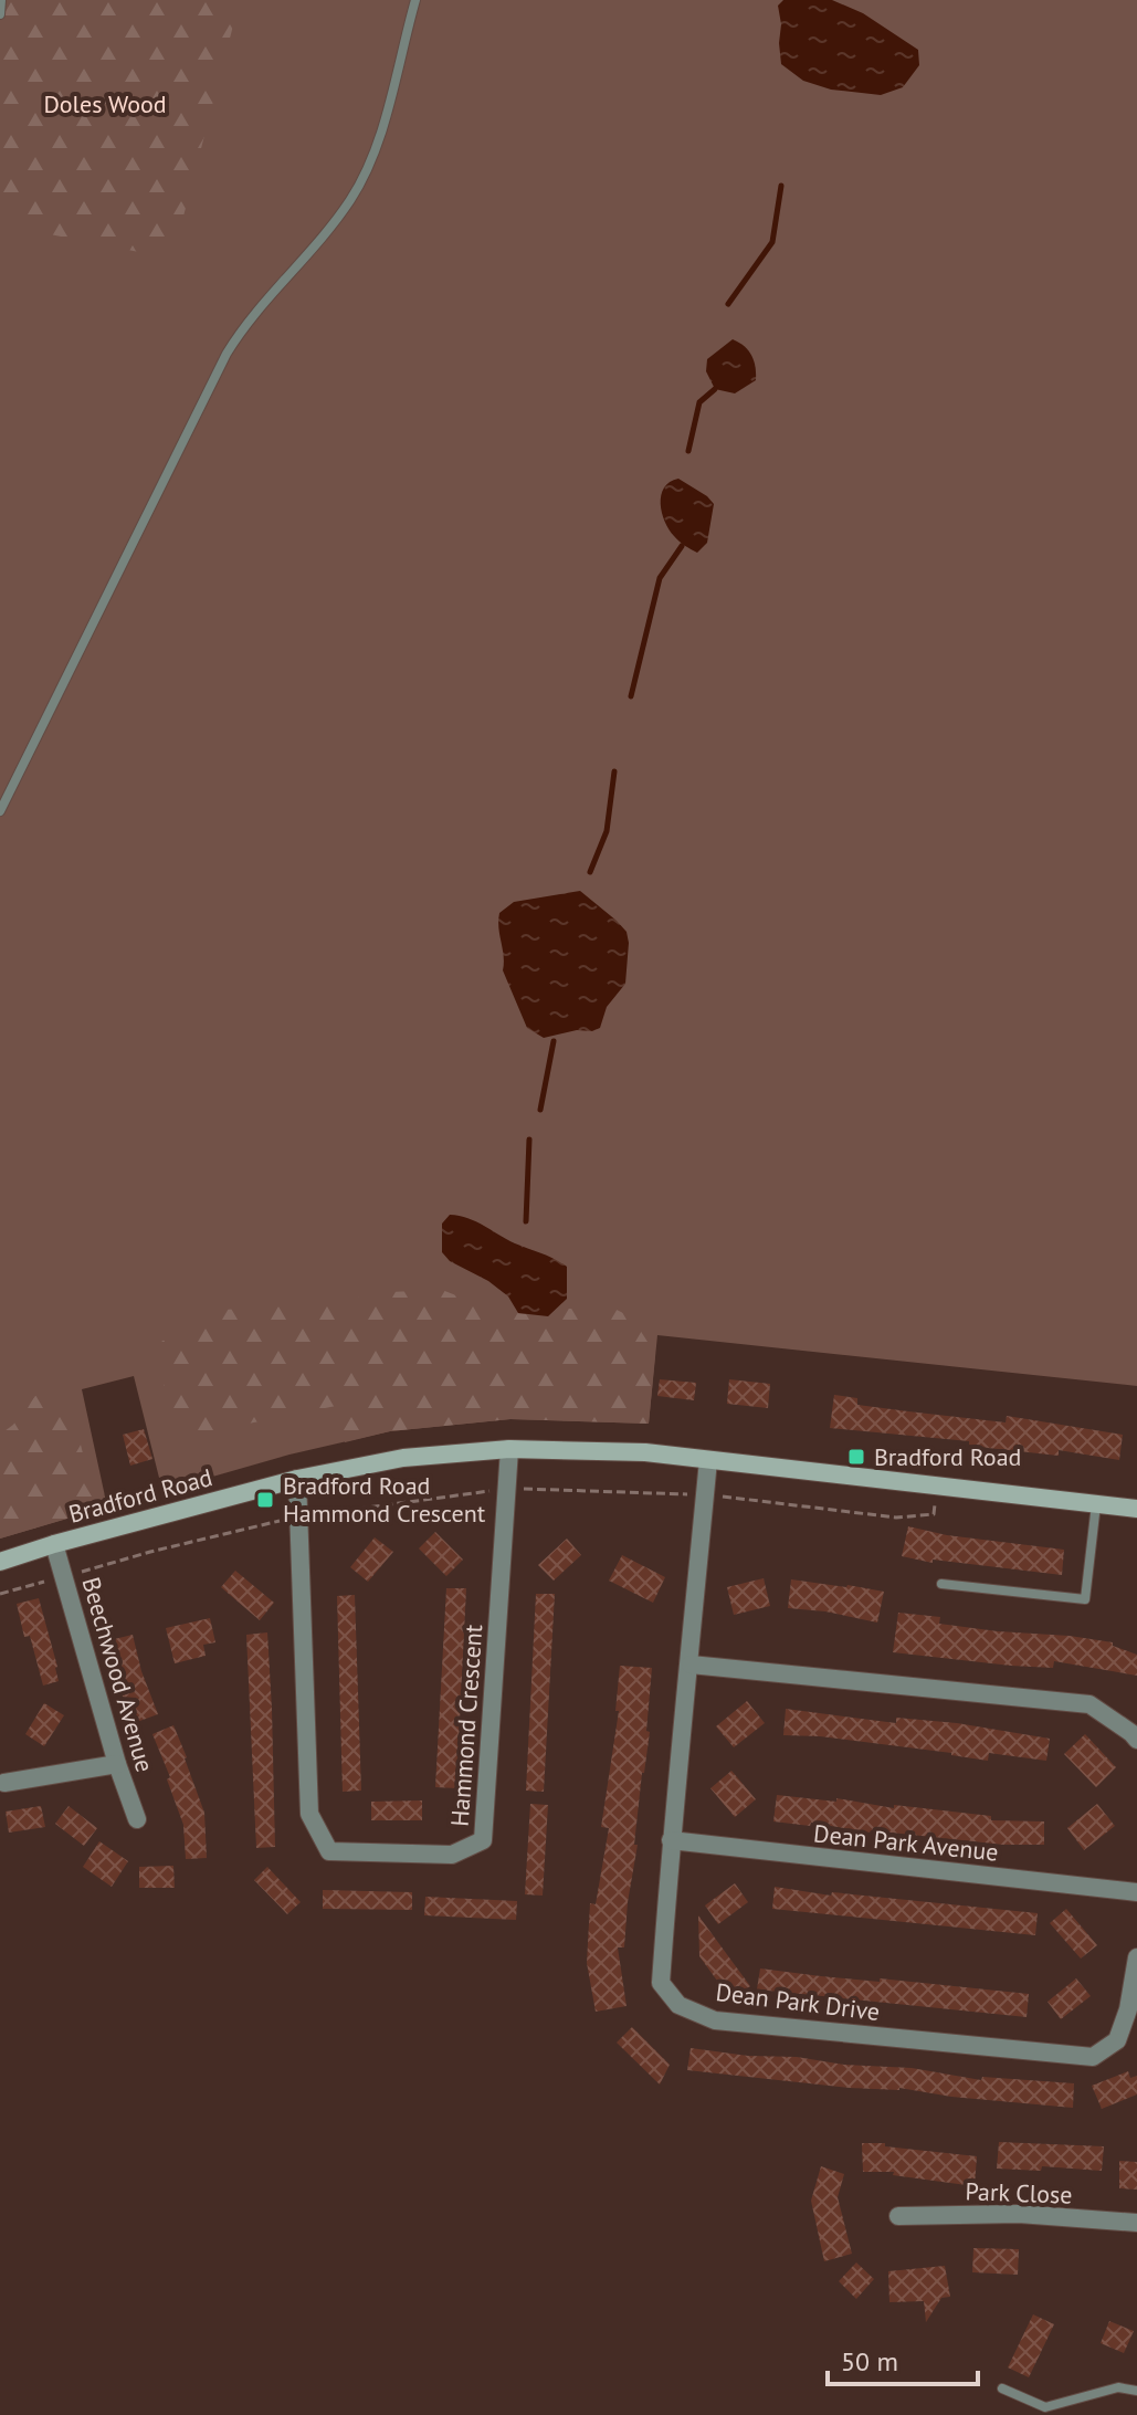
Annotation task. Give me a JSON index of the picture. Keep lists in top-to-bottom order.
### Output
{
  "streets": {
    "main road": ["Bradford Road"],
    "street": [
      "Beechwood Avenue",
      "Hammond Crescent",
      "Dean Park Avenue",
      "Dean Park Drive",
      "Park Close"
    ]
  },
  "crossings": [
    ["Bradford Road", "Beechwood Avenue"],
    ["Bradford Road", "Hammond Crescent"],
    ["Bradford Road", "Dean Park Drive"],
    ["Dean Park Avenue", "Dean Park Drive"]
  ],
  "parks": ["Doles Wood"],
  "places": {
    "transit": ["Bradford Road", "Bradford Road Hammond Crescent"]
  },
  "scale_bar": "50 m"
}
